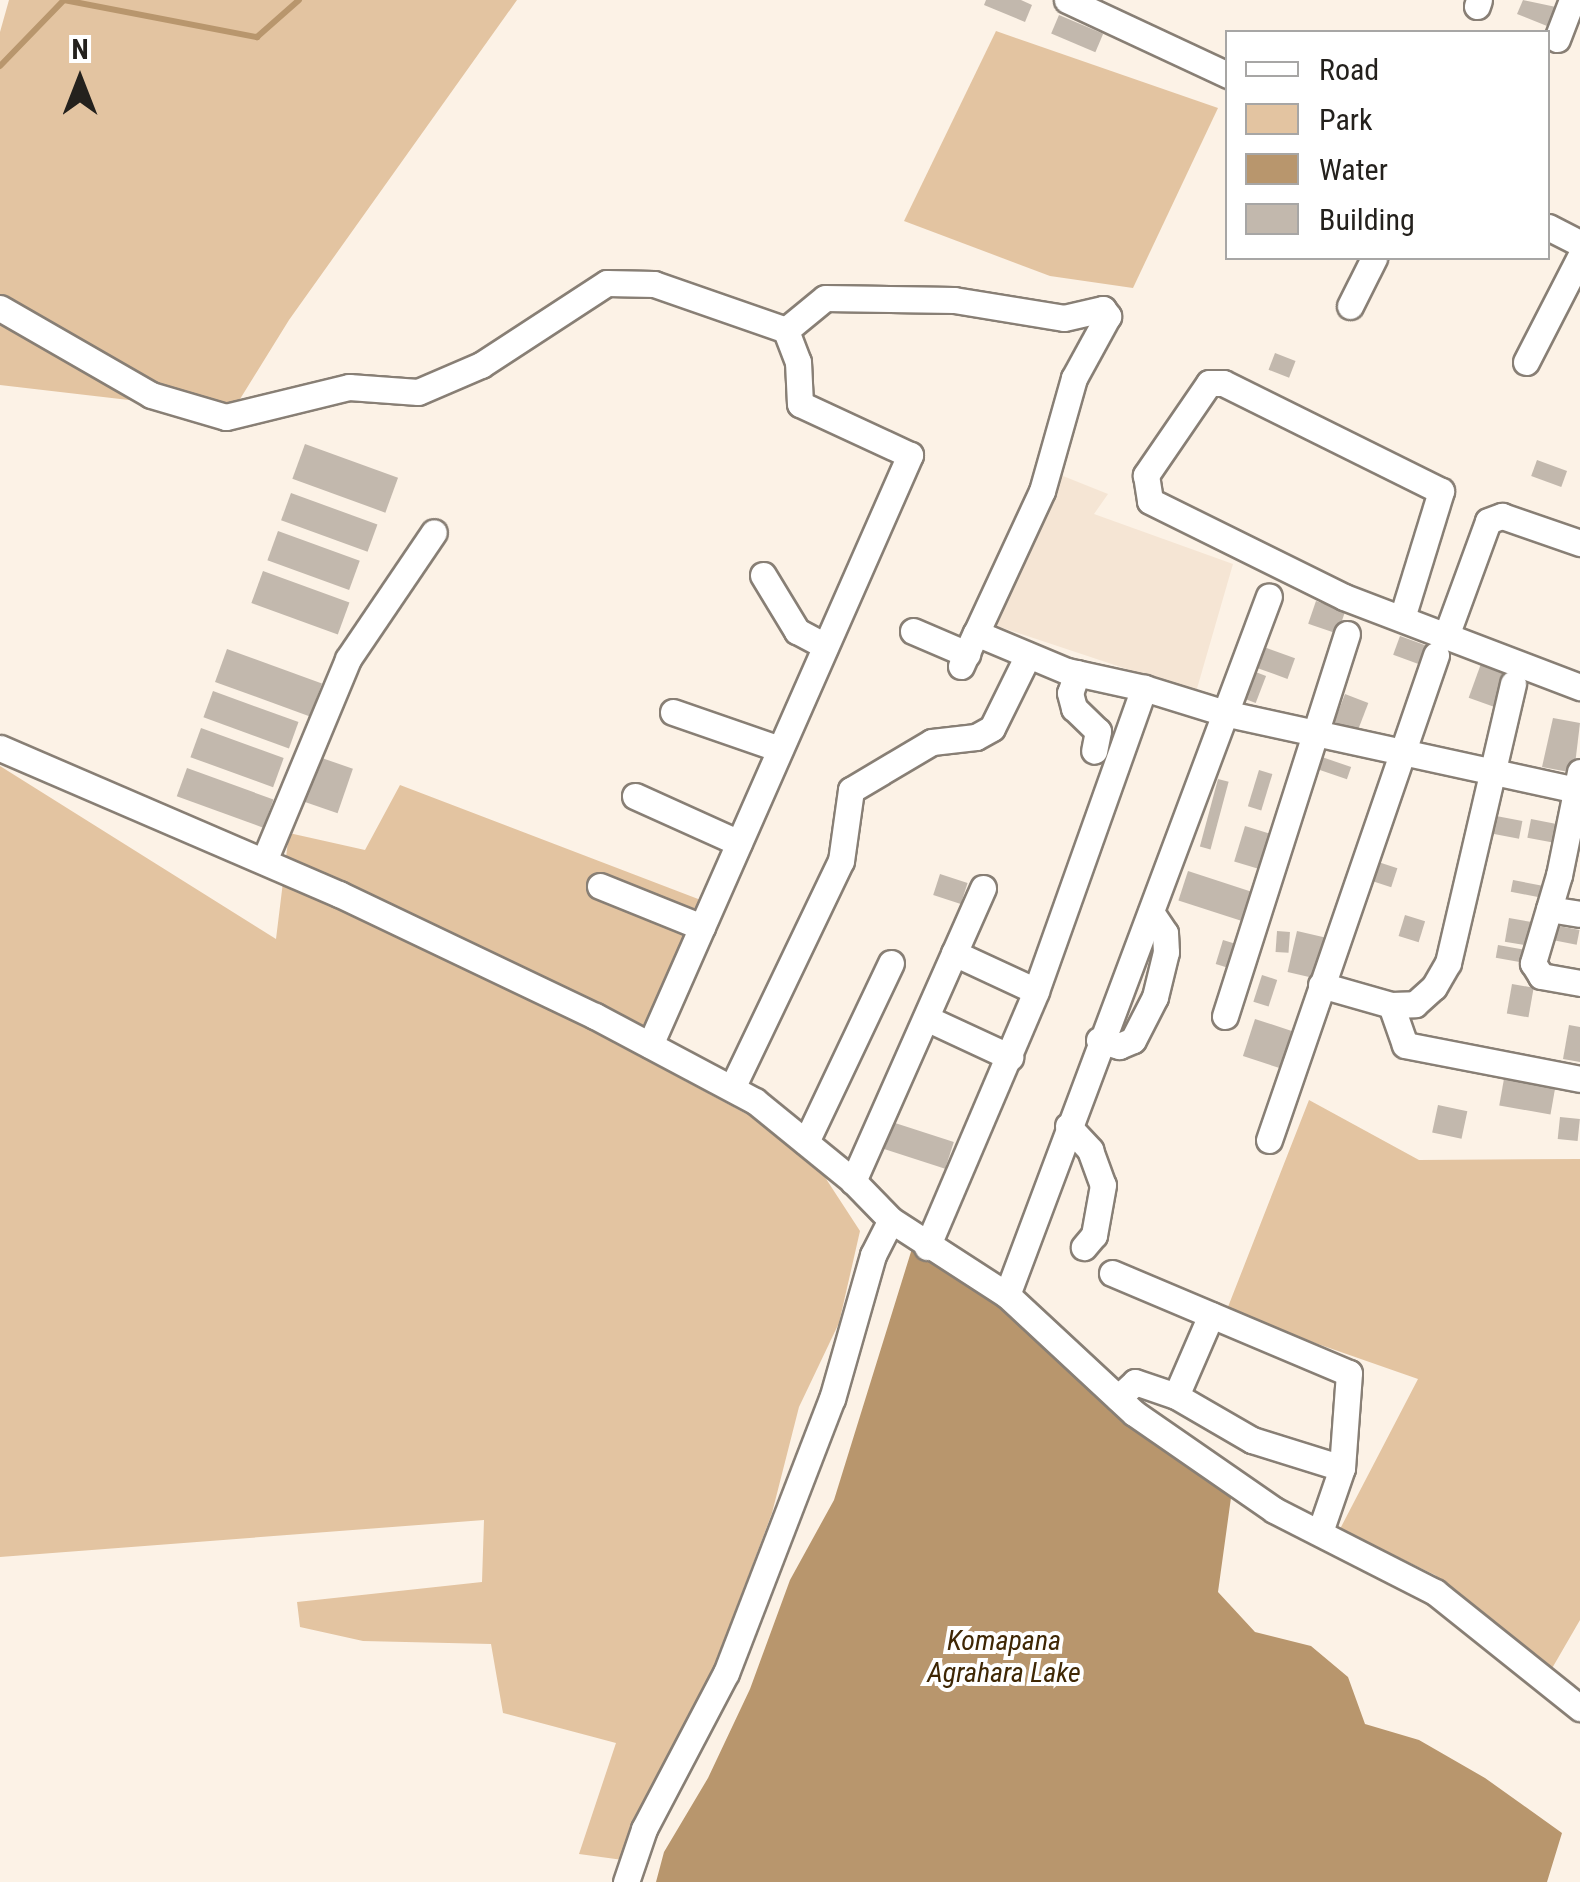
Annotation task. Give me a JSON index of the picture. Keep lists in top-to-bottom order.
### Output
{
  "water": ["Komapana Agrahara Lake"],
  "legend": [
    "Road",
    "Park",
    "Water",
    "Building"
  ],
  "north": "top"
}
